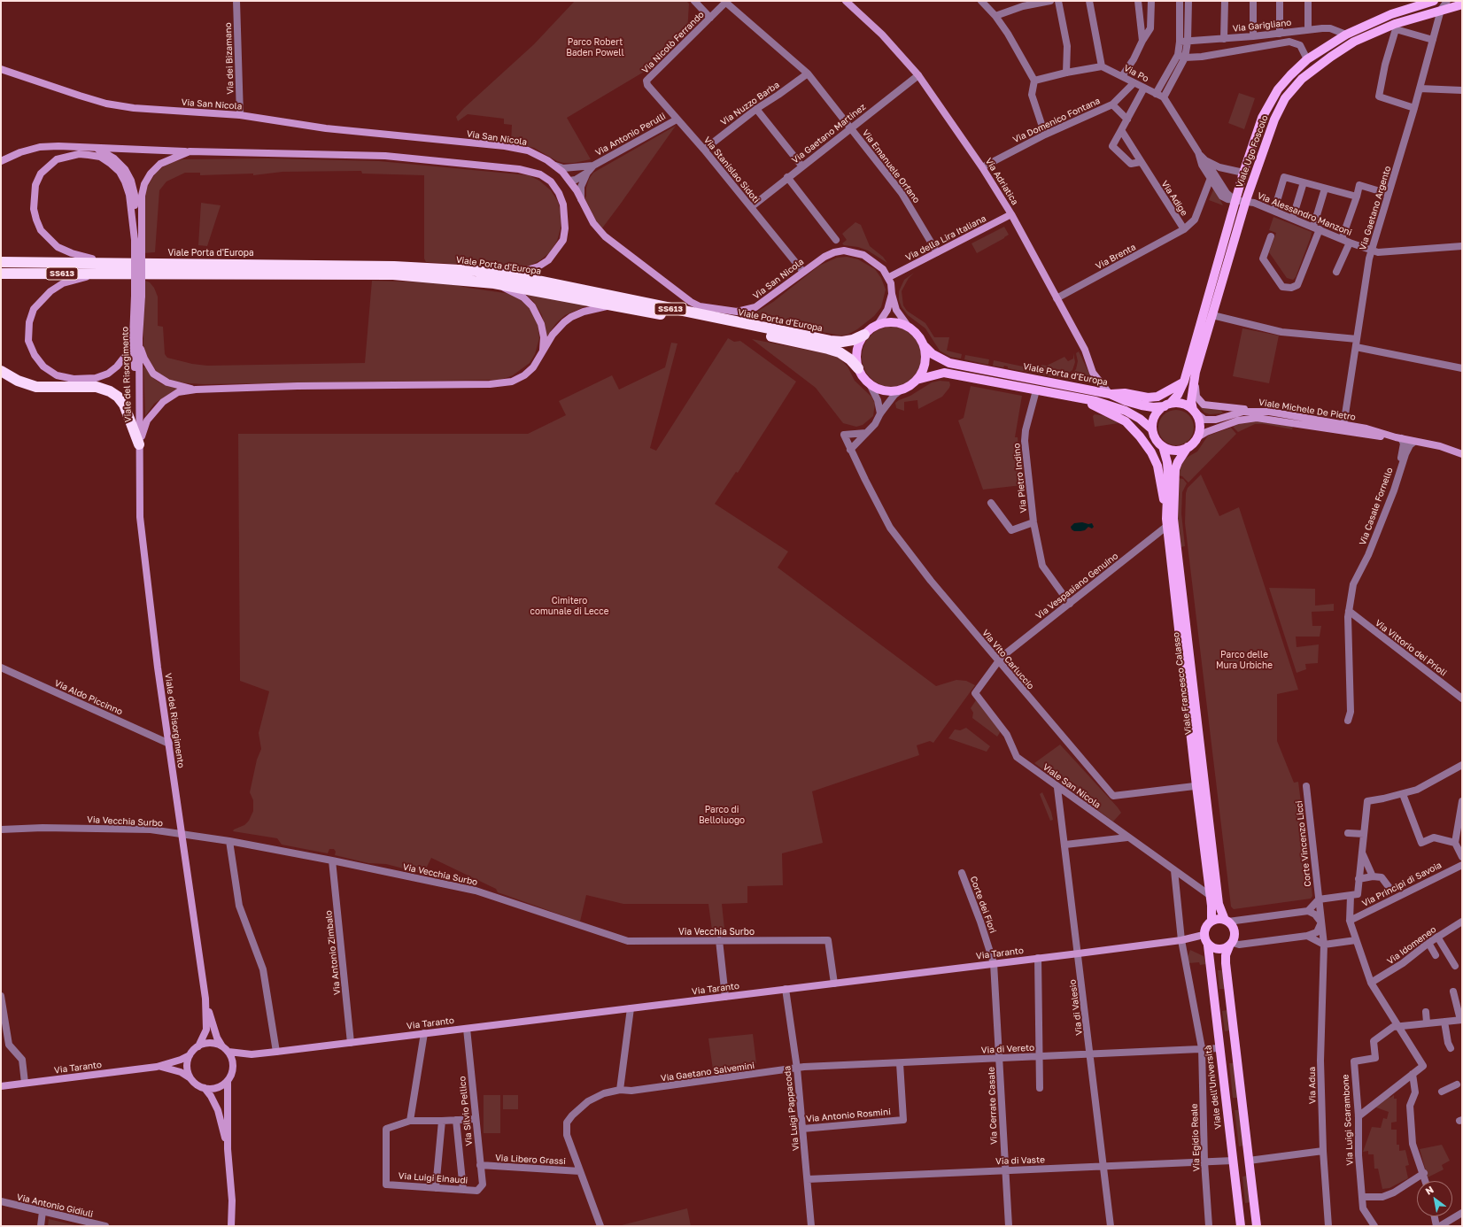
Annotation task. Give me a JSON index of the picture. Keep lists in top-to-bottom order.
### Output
{
  "streets": {
    "highway": ["Viale Porta d'Europa", "SS613"],
    "main road": [
      "Via San Nicola",
      "Viale Ugo Foscolo",
      "Via Adriatica",
      "Via della Lira Italiana",
      "Viale del Risorgimento",
      "Viale Michele De Pietro",
      "Viale Francesco Calasso",
      "Via Taranto",
      "Viale dell'Università"
    ],
    "street": [
      "Via Garigliano",
      "Via Nicolò Ferrando",
      "Via dei Bizamano",
      "Via Po",
      "Via Nuzzo Barba",
      "Via Domenico Fontana",
      "Via Gaetano Martinez",
      "Via Antonio Perulli",
      "Via Emanuele Orfano",
      "Via Stanislao Sidoti",
      "Via Adige",
      "Via Gaetano Argento",
      "Via Alessandro Manzoni",
      "Via Brenta",
      "Via Pietro Indino",
      "Via Casale Fornello",
      "Via Vespasiano Genuino",
      "Via Vittorio dei Prioli",
      "Via Vito Carluccio",
      "Via Aldo Piccinno",
      "Viale San Nicola",
      "Via Vecchia Surbo",
      "Corte Vincenzo Licci",
      "Via Principi di Savoia",
      "Corte dei Fiori",
      "Via Idomeneo",
      "Via Antonio Zimbalo",
      "Via di Valesio",
      "Via di Vereto",
      "Via Gaetano Salvemini",
      "Via Adua",
      "Via Cerrate Casale",
      "Via Luigi Pappacoda",
      "Via Silvio Pellico",
      "Via Antonio Rosmini",
      "Via Luigi Scarambone",
      "Via Egidio Reale",
      "Via Libero Grassi",
      "Via di Vaste",
      "Via Luigi Einaudi",
      "Via Antonio Gidiuli"
    ]
  },
  "crossings": [
    ["Via Garigliano", "Viale Ugo Foscolo"],
    ["Via Nicolò Ferrando", "Via Emanuele Orfano"],
    ["Via Nicolò Ferrando", "Via Stanislao Sidoti"],
    ["Via dei Bizamano", "Via San Nicola"],
    ["Via Po", "Via Domenico Fontana"],
    ["Via Nuzzo Barba", "Via Emanuele Orfano"],
    ["Via Nuzzo Barba", "Via Stanislao Sidoti"],
    ["Via San Nicola", "Via Antonio Perulli"],
    ["Via San Nicola", "Via Stanislao Sidoti"],
    ["Via San Nicola", "Via della Lira Italiana"],
    ["Via Domenico Fontana", "Via Adriatica"],
    ["Via Gaetano Martinez", "Via Emanuele Orfano"],
    ["Via Gaetano Martinez", "Via Stanislao Sidoti"],
    ["Via Gaetano Martinez", "Via Adriatica"],
    ["Via Antonio Perulli", "Via Stanislao Sidoti"],
    ["Viale Ugo Foscolo", "Via Gaetano Argento"],
    ["Viale Ugo Foscolo", "Via Alessandro Manzoni"],
    ["Viale Ugo Foscolo", "Viale Porta d'Europa"],
    ["Viale Ugo Foscolo", "Viale Michele De Pietro"],
    ["Viale Ugo Foscolo", "Viale Francesco Calasso"],
    ["Via Emanuele Orfano", "Via della Lira Italiana"],
    ["Via Adriatica", "Via della Lira Italiana"],
    ["Via Adriatica", "Viale Porta d'Europa"],
    ["Via Adriatica", "Via Brenta"],
    ["Via Adige", "Via Brenta"],
    ["Via Gaetano Argento", "Via Alessandro Manzoni"],
    ["Via Gaetano Argento", "Viale Michele De Pietro"],
    ["Viale Porta d'Europa", "SS613"],
    ["Viale Porta d'Europa", "Viale Michele De Pietro"],
    ["Viale Porta d'Europa", "Viale Francesco Calasso"],
    ["Viale del Risorgimento", "Via Aldo Piccinno"],
    ["Viale del Risorgimento", "Via Vecchia Surbo"],
    ["Viale del Risorgimento", "Via Taranto"],
    ["Viale Michele De Pietro", "Via Casale Fornello"],
    ["Viale Michele De Pietro", "Viale Francesco Calasso"],
    ["Via Pietro Indino", "Via Vespasiano Genuino"],
    ["Via Casale Fornello", "Via Vittorio dei Prioli"],
    ["Via Vespasiano Genuino", "Via Vito Carluccio"],
    ["Via Vespasiano Genuino", "Viale Francesco Calasso"],
    ["Via Vespasiano Genuino", "Viale San Nicola"],
    ["Via Vito Carluccio", "Viale Francesco Calasso"],
    ["Via Vito Carluccio", "Viale San Nicola"],
    ["Viale Francesco Calasso", "Viale San Nicola"],
    ["Viale Francesco Calasso", "Via Taranto"],
    ["Viale Francesco Calasso", "Viale dell'Università"],
    ["Viale San Nicola", "Via di Valesio"],
    ["Viale San Nicola", "Viale dell'Università"],
    ["Via Vecchia Surbo", "Via Antonio Zimbalo"],
    ["Via Vecchia Surbo", "Via Taranto"],
    ["Corte Vincenzo Licci", "Via Adua"],
    ["Corte dei Fiori", "Via Taranto"],
    ["Corte dei Fiori", "Via Cerrate Casale"],
    ["Via Antonio Zimbalo", "Via Taranto"],
    ["Via Taranto", "Via di Valesio"],
    ["Via Taranto", "Viale dell'Università"],
    ["Via Taranto", "Via Cerrate Casale"],
    ["Via Taranto", "Via Luigi Pappacoda"],
    ["Via Taranto", "Via Silvio Pellico"],
    ["Via di Valesio", "Via di Vereto"],
    ["Via di Valesio", "Via di Vaste"],
    ["Via di Vereto", "Via Gaetano Salvemini"],
    ["Via di Vereto", "Viale dell'Università"],
    ["Via di Vereto", "Via Cerrate Casale"],
    ["Via di Vereto", "Via Luigi Pappacoda"],
    ["Via di Vereto", "Via Antonio Rosmini"],
    ["Via di Vereto", "Via Egidio Reale"],
    ["Via Gaetano Salvemini", "Via Luigi Pappacoda"],
    ["Via Gaetano Salvemini", "Via Libero Grassi"],
    ["Viale dell'Università", "Via Egidio Reale"],
    ["Viale dell'Università", "Via di Vaste"],
    ["Via Cerrate Casale", "Via di Vaste"],
    ["Via Luigi Pappacoda", "Via Antonio Rosmini"],
    ["Via Luigi Pappacoda", "Via di Vaste"],
    ["Via Silvio Pellico", "Via Libero Grassi"],
    ["Via Silvio Pellico", "Via Luigi Einaudi"],
    ["Via Egidio Reale", "Via di Vaste"]
  ],
  "parks": [
    "Parco Robert Baden Powell",
    "Cimitero comunale di Lecce",
    "Parco delle Mura Urbiche",
    "Parco di Belloluogo"
  ],
  "north": "top left"
}
